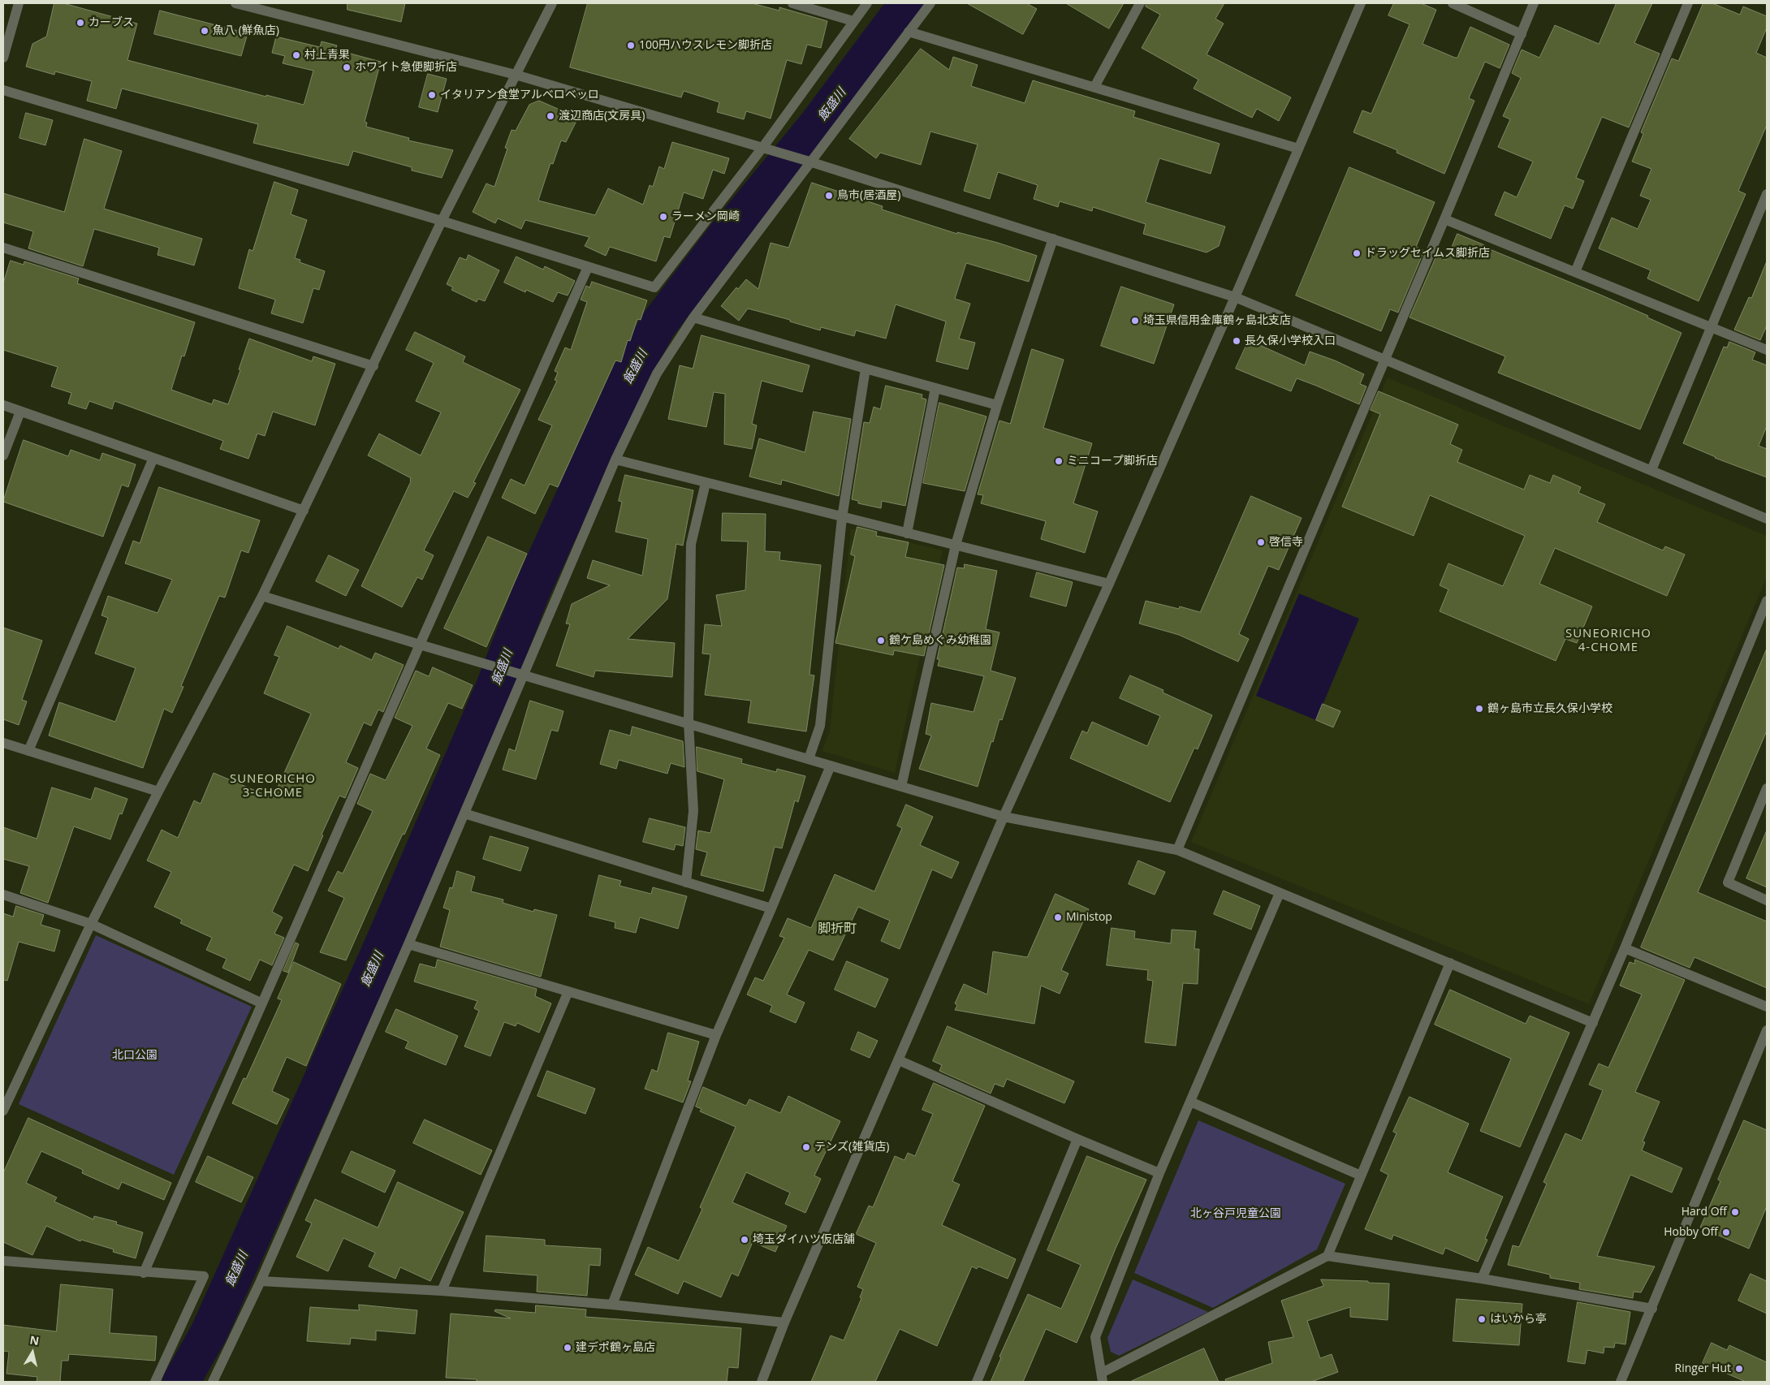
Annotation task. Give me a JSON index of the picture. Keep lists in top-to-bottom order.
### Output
{
  "districts": ["SUNEORICHO 4-CHOME", "SUNEORICHO 3-CHOME", "脚折町"],
  "water": ["飯盛川"],
  "parks": ["北口公園", "北ヶ谷戸児童公園"],
  "places": [
    "カーブス",
    "魚八 (鮮魚店)",
    "100円ハウスレモン脚折店",
    "村上青果",
    "ホワイト急便脚折店",
    "イタリアン食堂アルベロベッロ",
    "渡辺商店(文房具)",
    "鳥市(居酒屋)",
    "ラーメン岡崎",
    "ドラッグセイムス脚折店",
    "埼玉県信用金庫鶴ヶ島北支店",
    "長久保小学校入口",
    "ミニコープ脚折店",
    "啓信寺",
    "鶴ケ島めぐみ幼稚園",
    "鶴ヶ島市立長久保小学校",
    "Ministop",
    "テンズ(雑貨店)",
    "Hard Off",
    "Hobby Off",
    "埼玉ダイハツ仮店舗",
    "はいから亭",
    "建デポ鶴ヶ島店",
    "Ringer Hut"
  ],
  "north": "top"
}
